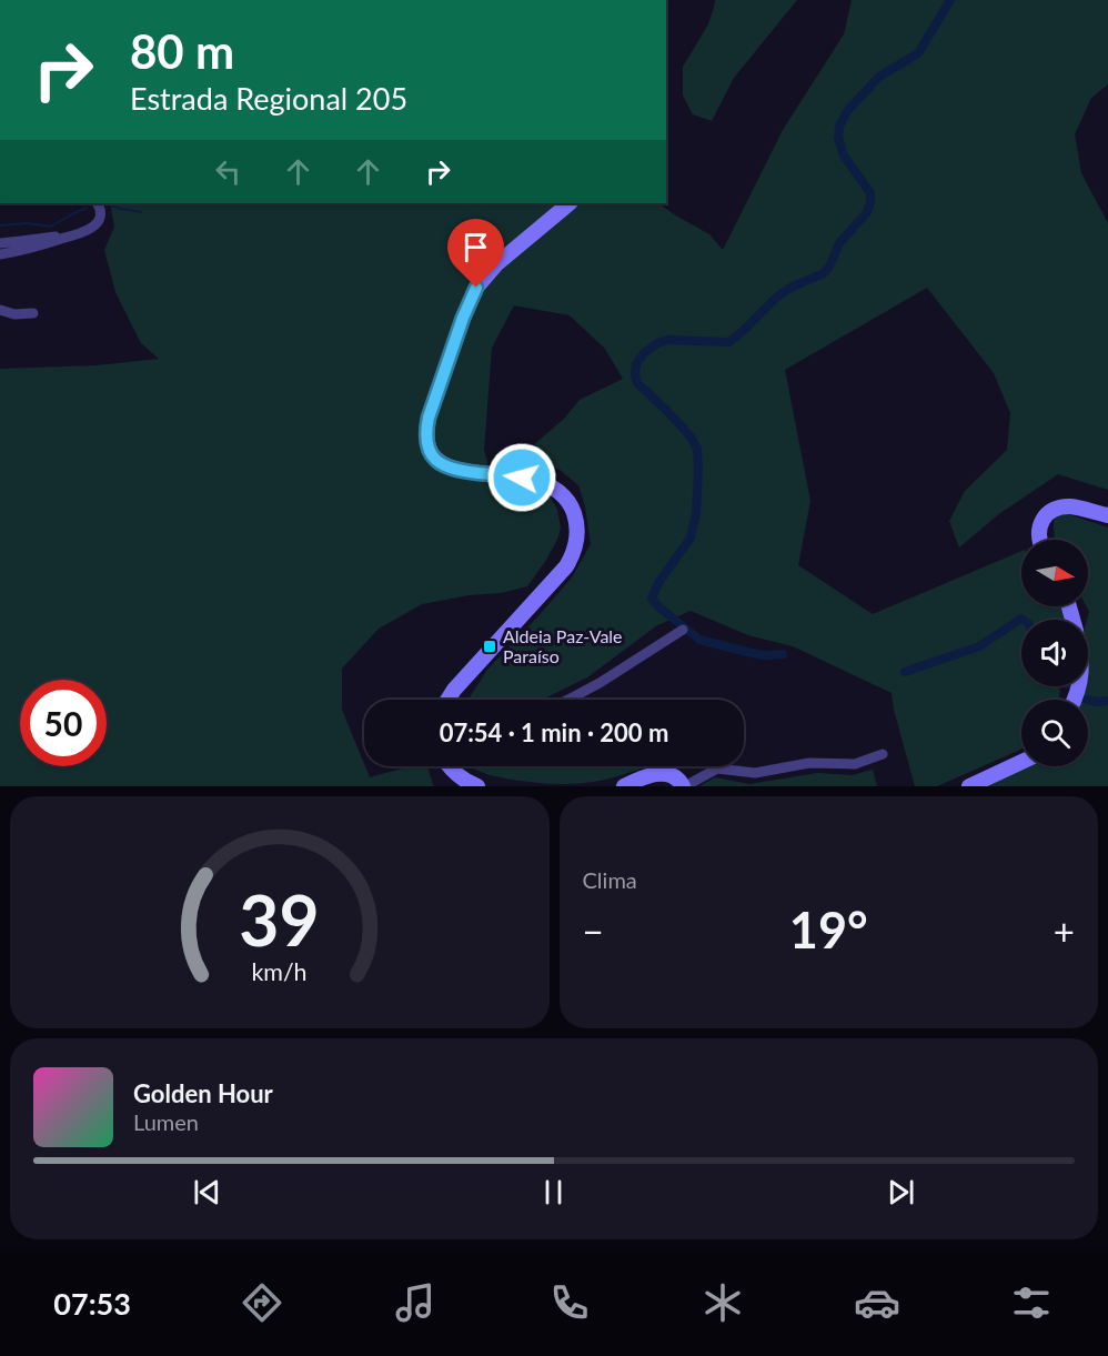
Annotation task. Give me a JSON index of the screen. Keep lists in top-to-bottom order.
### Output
{
  "places": {
    "transit": ["Aldeia Paz-Vale Paraíso"]
  },
  "north": "right",
  "page": {
    "turn": ["80 m", "Estrada Regional 205"],
    "limit": "50",
    "trip": "07:54 · 1 min · 200 m",
    "tile": "Clima",
    "heat": ["−", "19°", "+"],
    "song": ["Golden Hour", "Lumen"],
    "tabs": "07:53",
    "gauge": ["39", "km/h"]
  }
}
